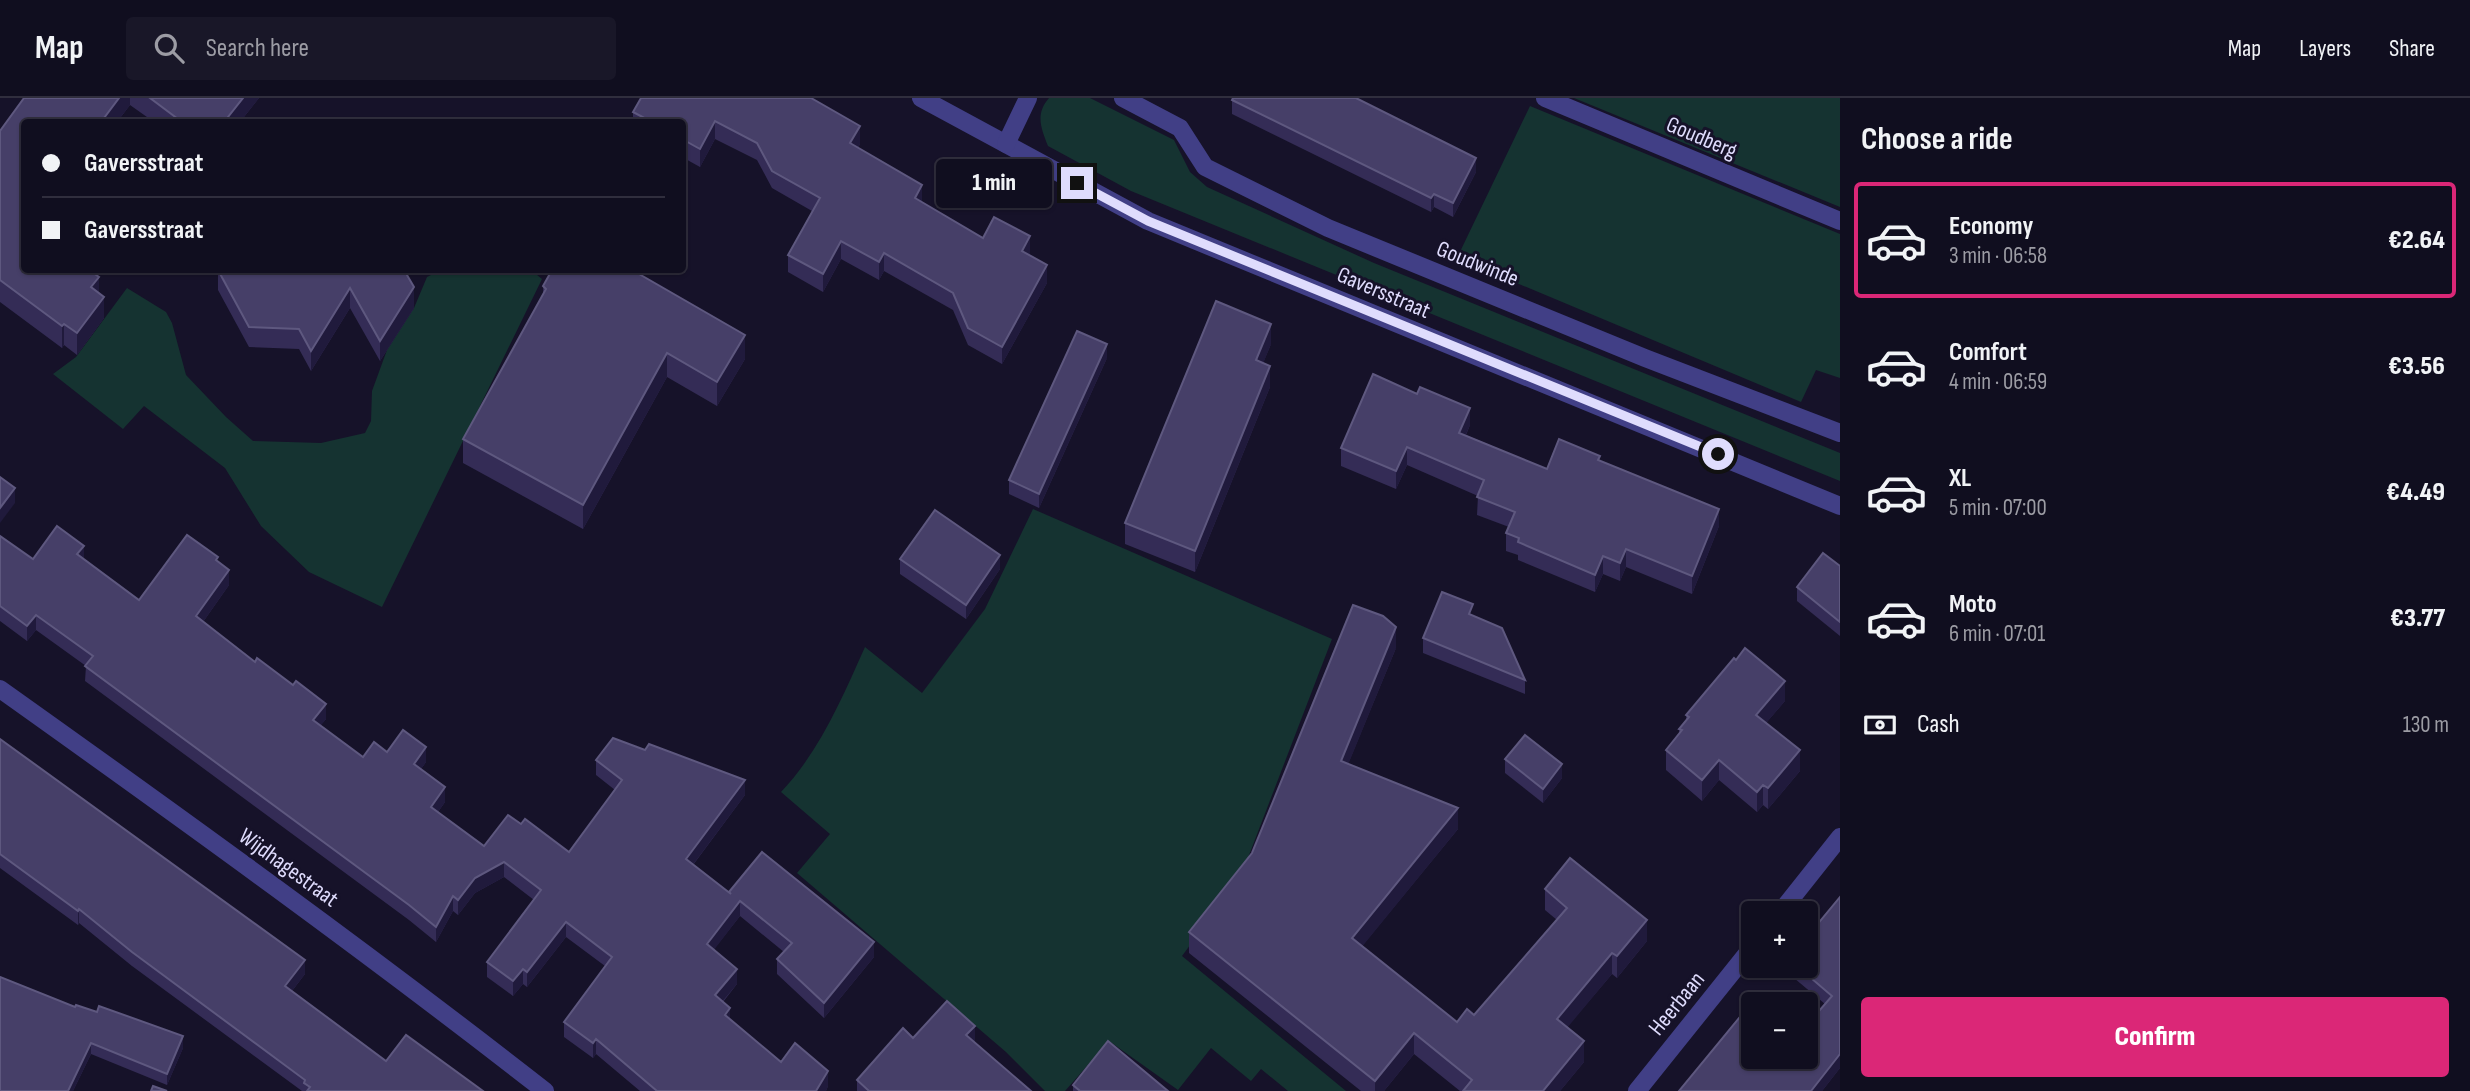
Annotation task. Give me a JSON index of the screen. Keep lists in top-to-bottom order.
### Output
{
  "streets": {
    "street": [
      "Goudberg",
      "Goudwinde",
      "Gaversstraat",
      "Wijdhagestraat",
      "Heerbaan"
    ]
  },
  "page": {
    "header": "Map",
    "search": "Search here",
    "nav": ["Map", "Layers", "Share"],
    "heading": "Choose a ride",
    "banner": ["Gaversstraat", "Gaversstraat"],
    "bubble": "1 min",
    "list": [
      {
        "name": "Economy",
        "note": "3 min · 06:58",
        "value": "€2.64"
      },
      {
        "name": "Comfort",
        "note": "4 min · 06:59",
        "value": "€3.56"
      },
      {
        "name": "XL",
        "note": "5 min · 07:00",
        "value": "€4.49"
      },
      {
        "name": "Moto",
        "note": "6 min · 07:01",
        "value": "€3.77"
      }
    ],
    "pay": ["Cash", "130 m"],
    "map_buttons": ["+", "−"],
    "buttons": "Confirm"
  }
}
